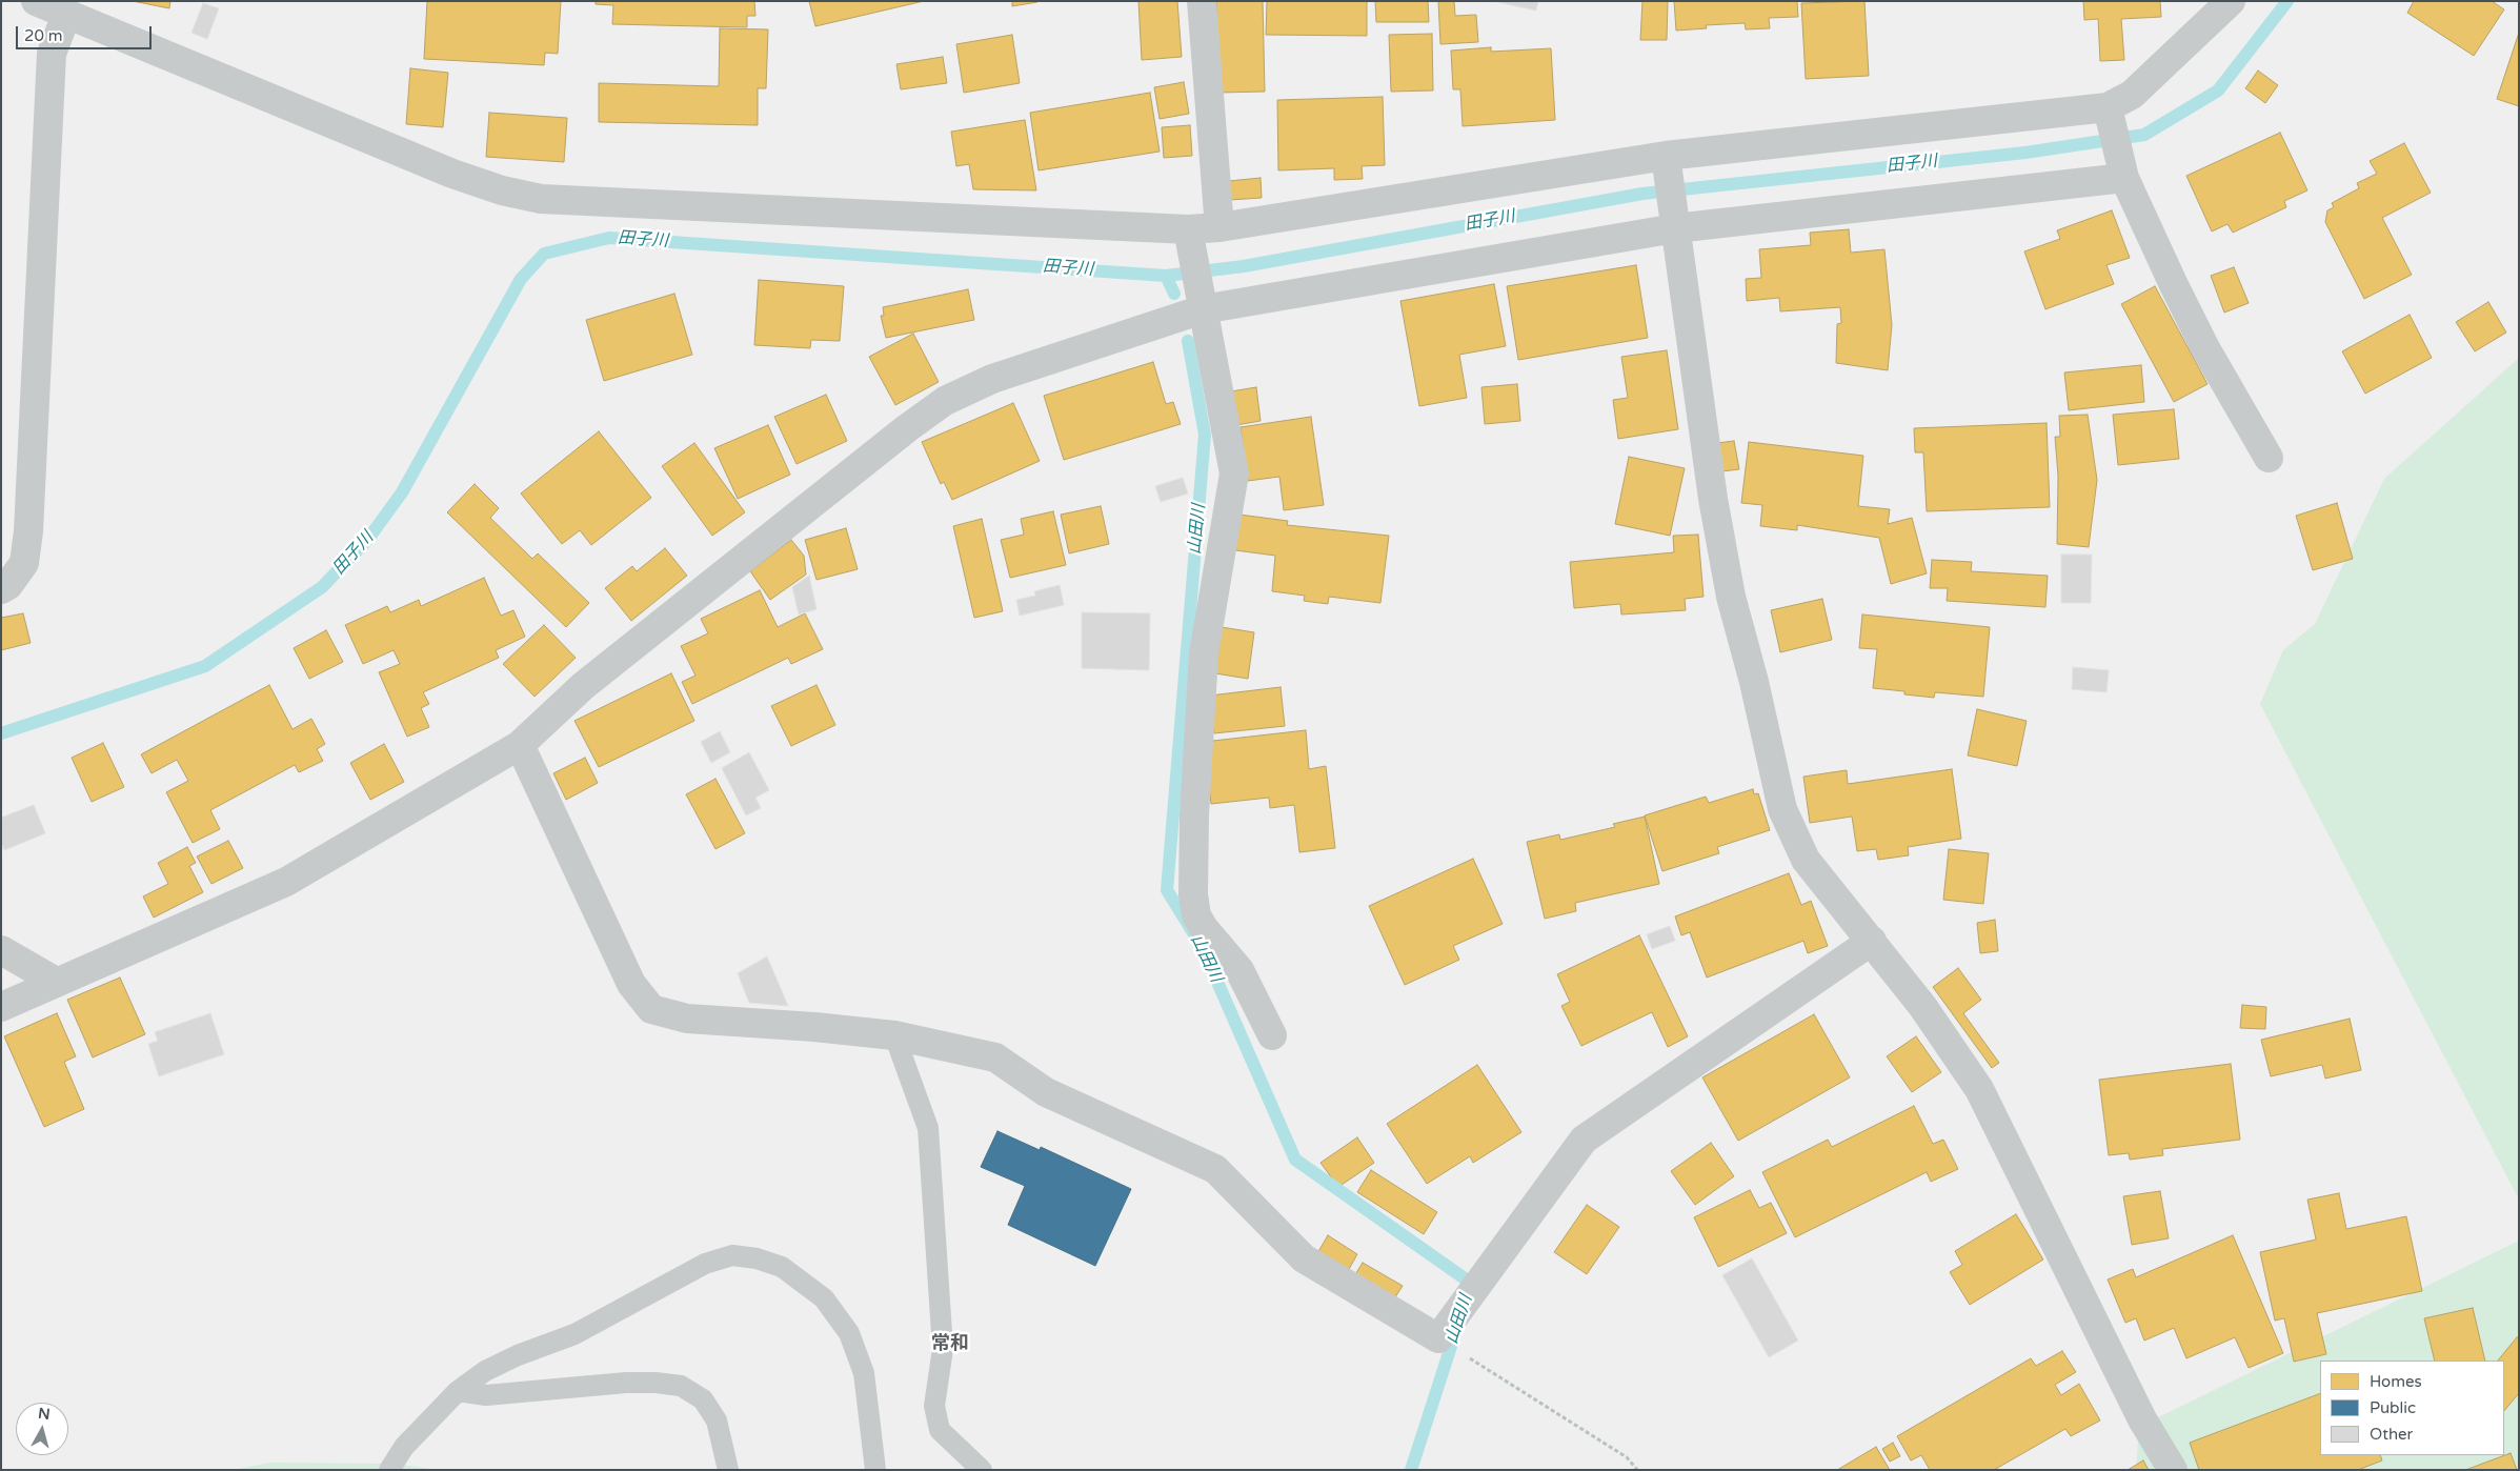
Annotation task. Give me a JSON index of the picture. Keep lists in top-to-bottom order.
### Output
{
  "districts": ["常和"],
  "water": ["田子川", "山田川"],
  "legend": ["Homes", "Public", "Other"],
  "scale_bar": "20 m",
  "north": "top"
}
